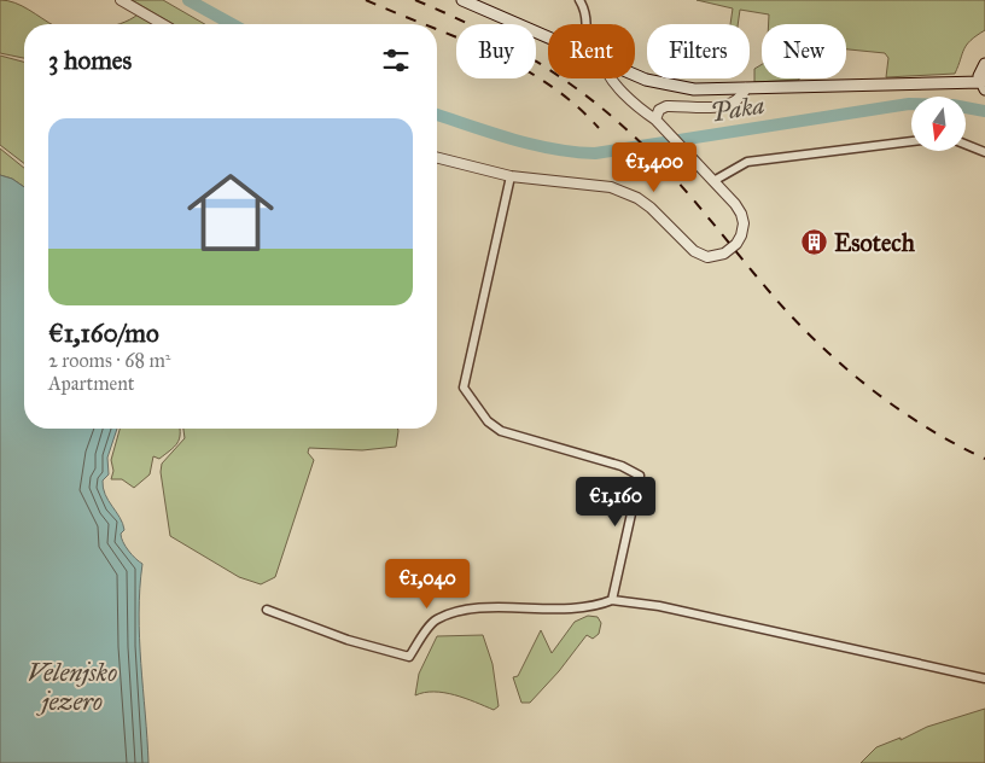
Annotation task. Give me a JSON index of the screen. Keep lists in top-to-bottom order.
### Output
{
  "water": ["Paka", "Velenjsko jezero"],
  "places": {
    "building": ["Esotech"]
  },
  "north": "bottom",
  "page": {
    "chip": [
      "Buy",
      "Rent",
      "Filters",
      "New"
    ],
    "heading": "3 homes",
    "list": [
      {
        "name": "€1,160/mo",
        "note": "2 rooms · 68 m² · Apartment"
      }
    ],
    "price": ["€1,400", "€1,160", "€1,040"]
  }
}
